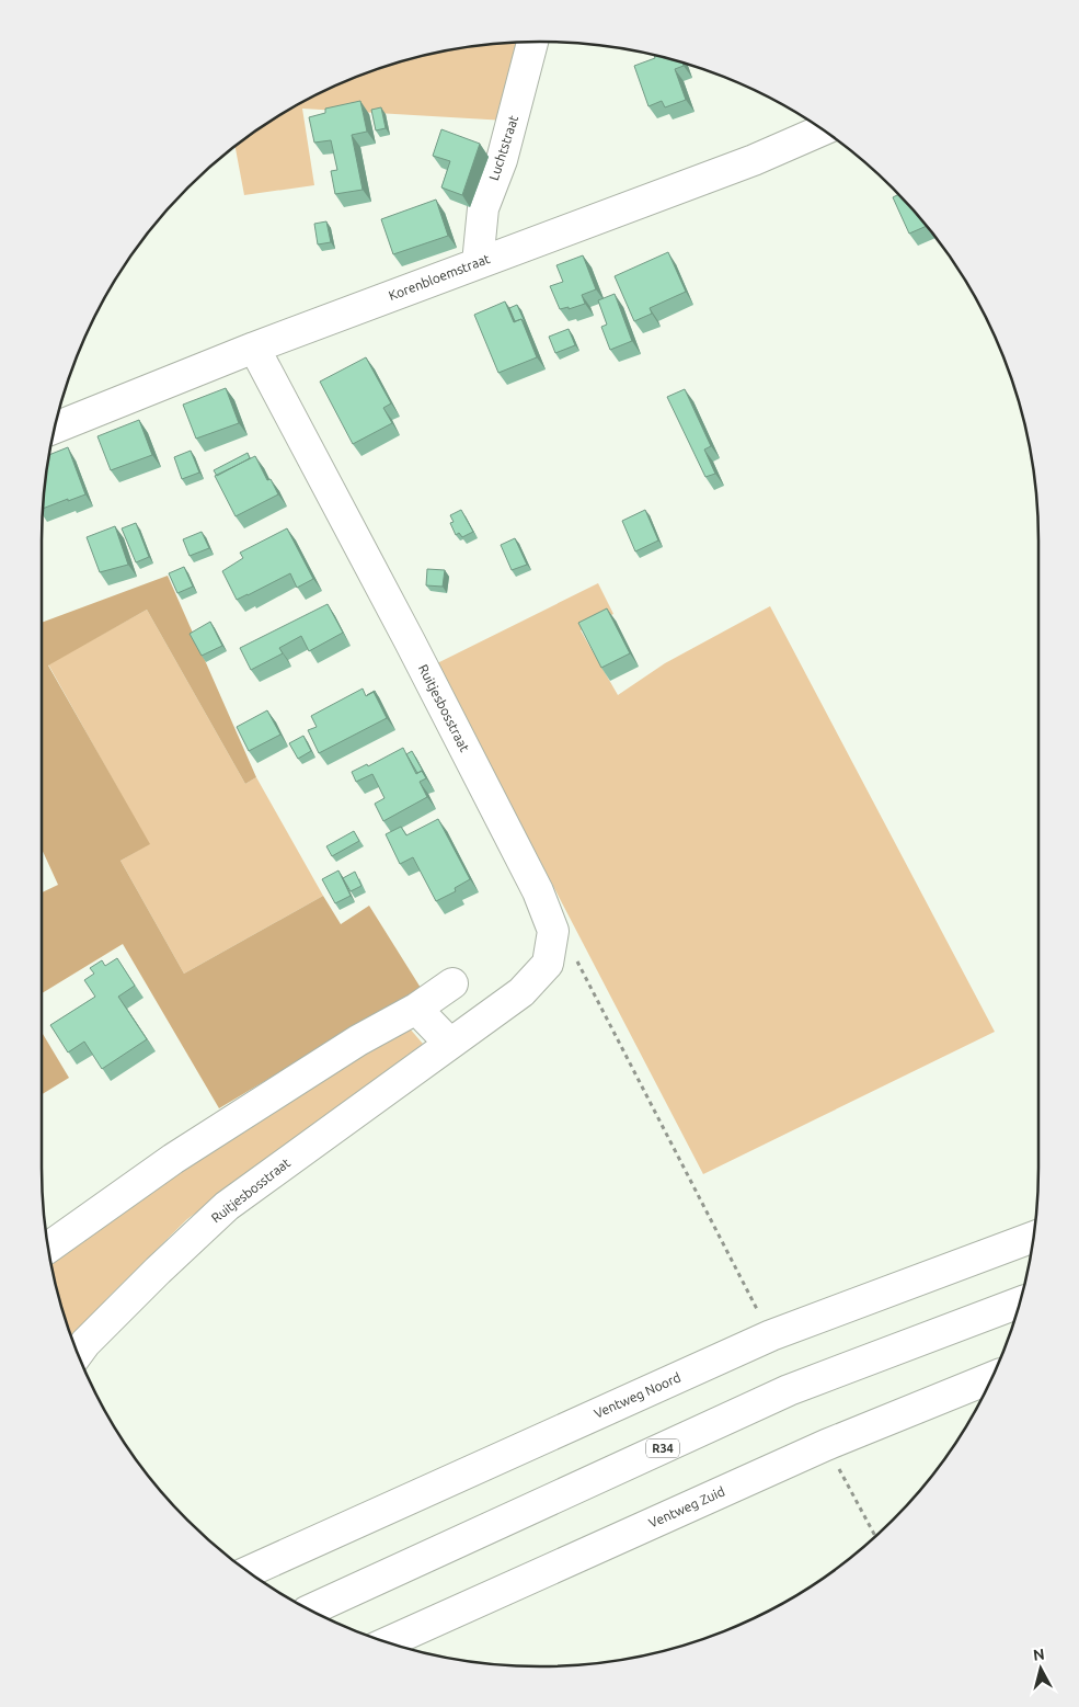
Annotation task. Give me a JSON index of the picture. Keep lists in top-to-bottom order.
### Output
{
  "streets": {
    "main road": [
      "Luchtstraat",
      "Korenbloemstraat",
      "Ruitjesbosstraat",
      "Ventweg Noord",
      "R34",
      "Ventweg Zuid"
    ]
  },
  "crossings": [
    ["Luchtstraat", "Korenbloemstraat"],
    ["Korenbloemstraat", "Ruitjesbosstraat"]
  ],
  "north": "top"
}
